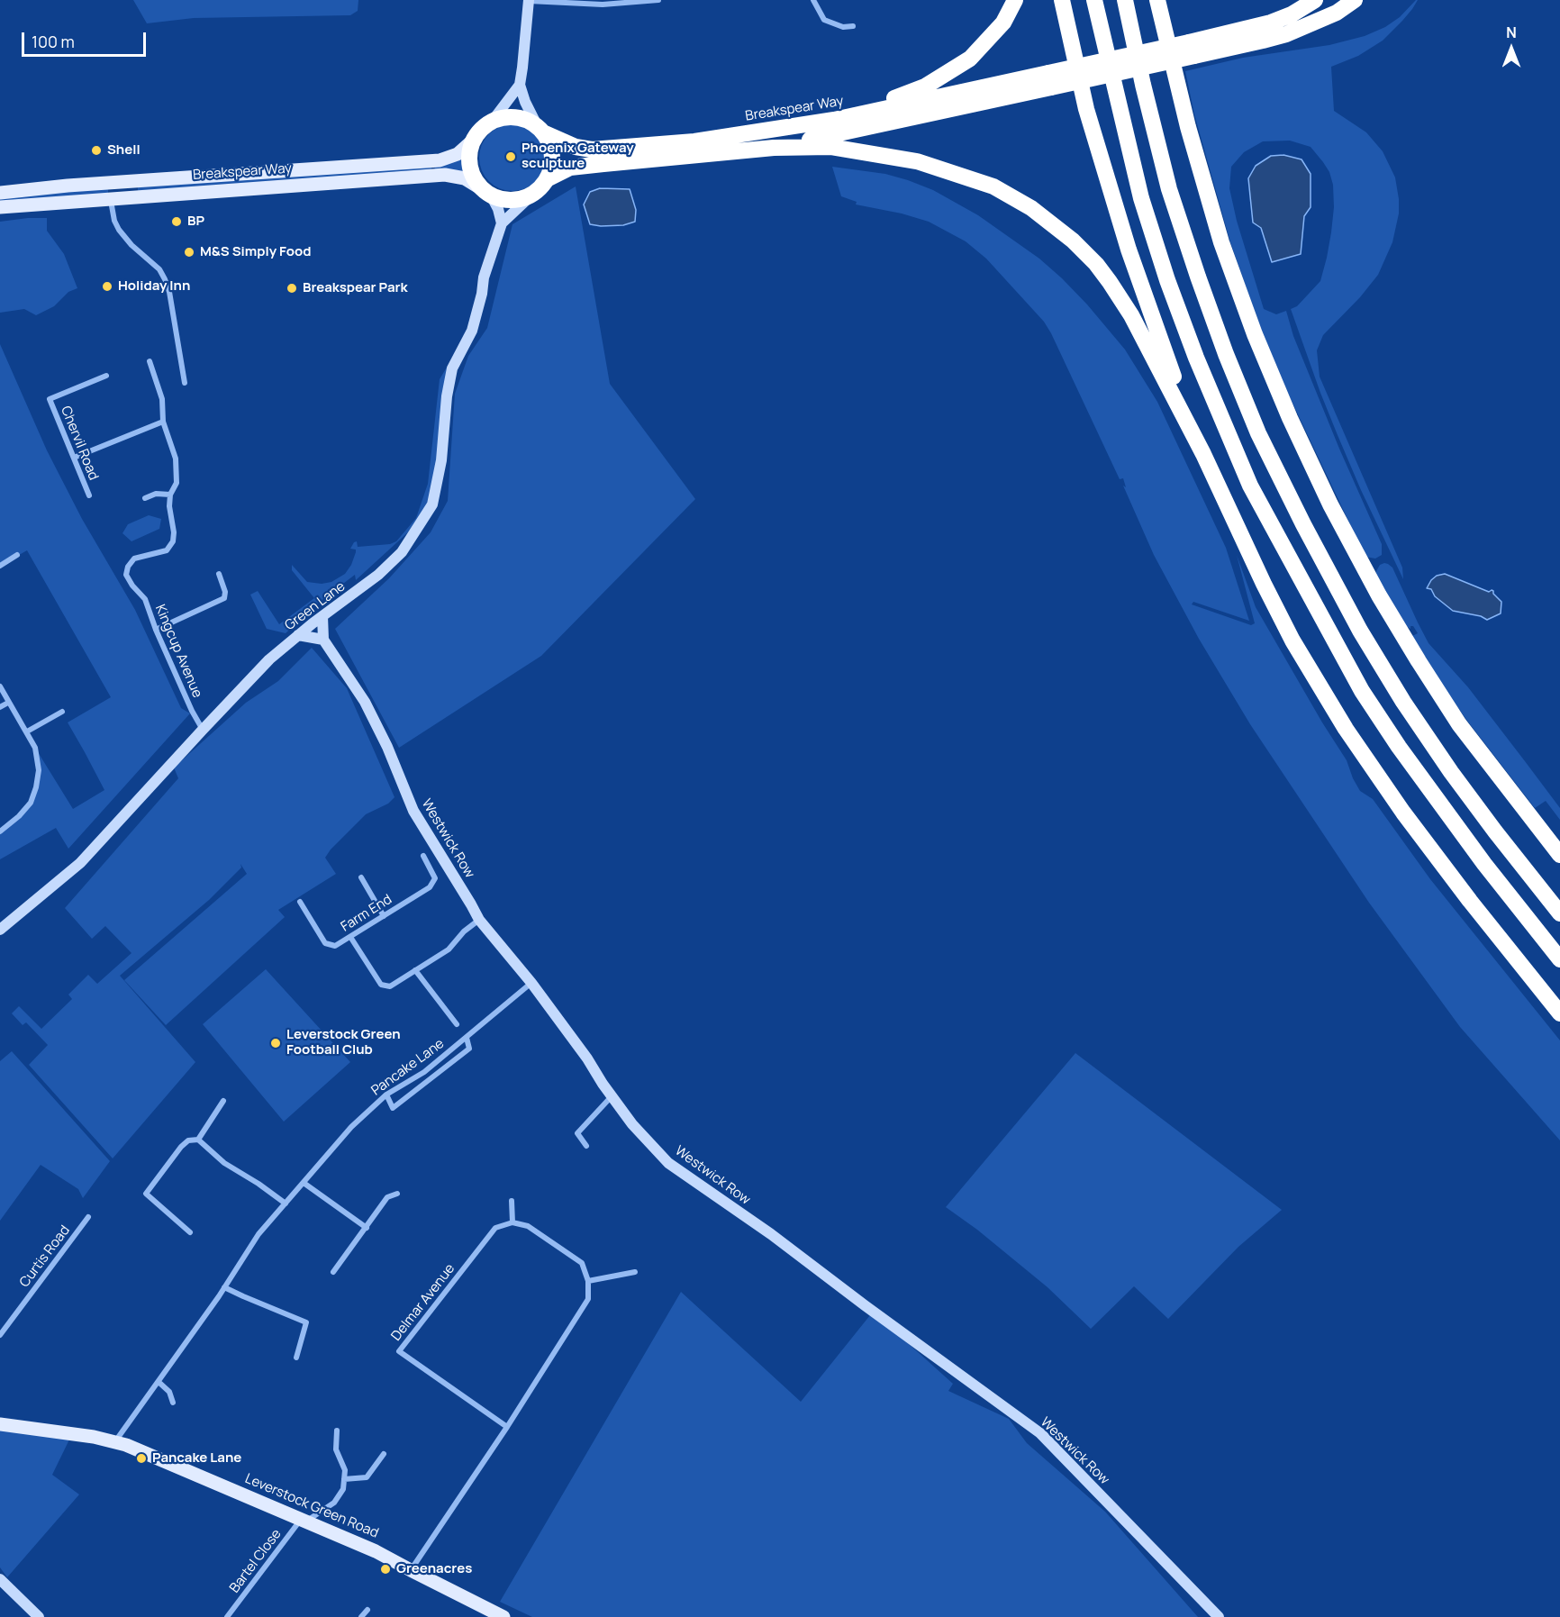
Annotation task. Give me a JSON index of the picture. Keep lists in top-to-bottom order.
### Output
{
  "streets": {
    "highway": ["Breakspear Way"],
    "main road": ["Leverstock Green Road"],
    "street": [
      "Chervil Road",
      "Green Lane",
      "Kingcup Avenue",
      "Westwick Row",
      "Farm End",
      "Pancake Lane",
      "Curtis Road",
      "Delmar Avenue",
      "Bartel Close"
    ]
  },
  "crossings": [
    ["Breakspear Way", "Green Lane"],
    ["Green Lane", "Kingcup Avenue"],
    ["Westwick Row", "Pancake Lane"],
    ["Pancake Lane", "Leverstock Green Road"],
    ["Leverstock Green Road", "Bartel Close"]
  ],
  "places": [
    "Shell",
    "Phoenix Gateway sculpture",
    "BP",
    "M&S Simply Food",
    "Holiday Inn",
    "Breakspear Park",
    "Leverstock Green Football Club",
    "Pancake Lane",
    "Greenacres"
  ],
  "scale_bar": "100 m",
  "north": "top"
}
